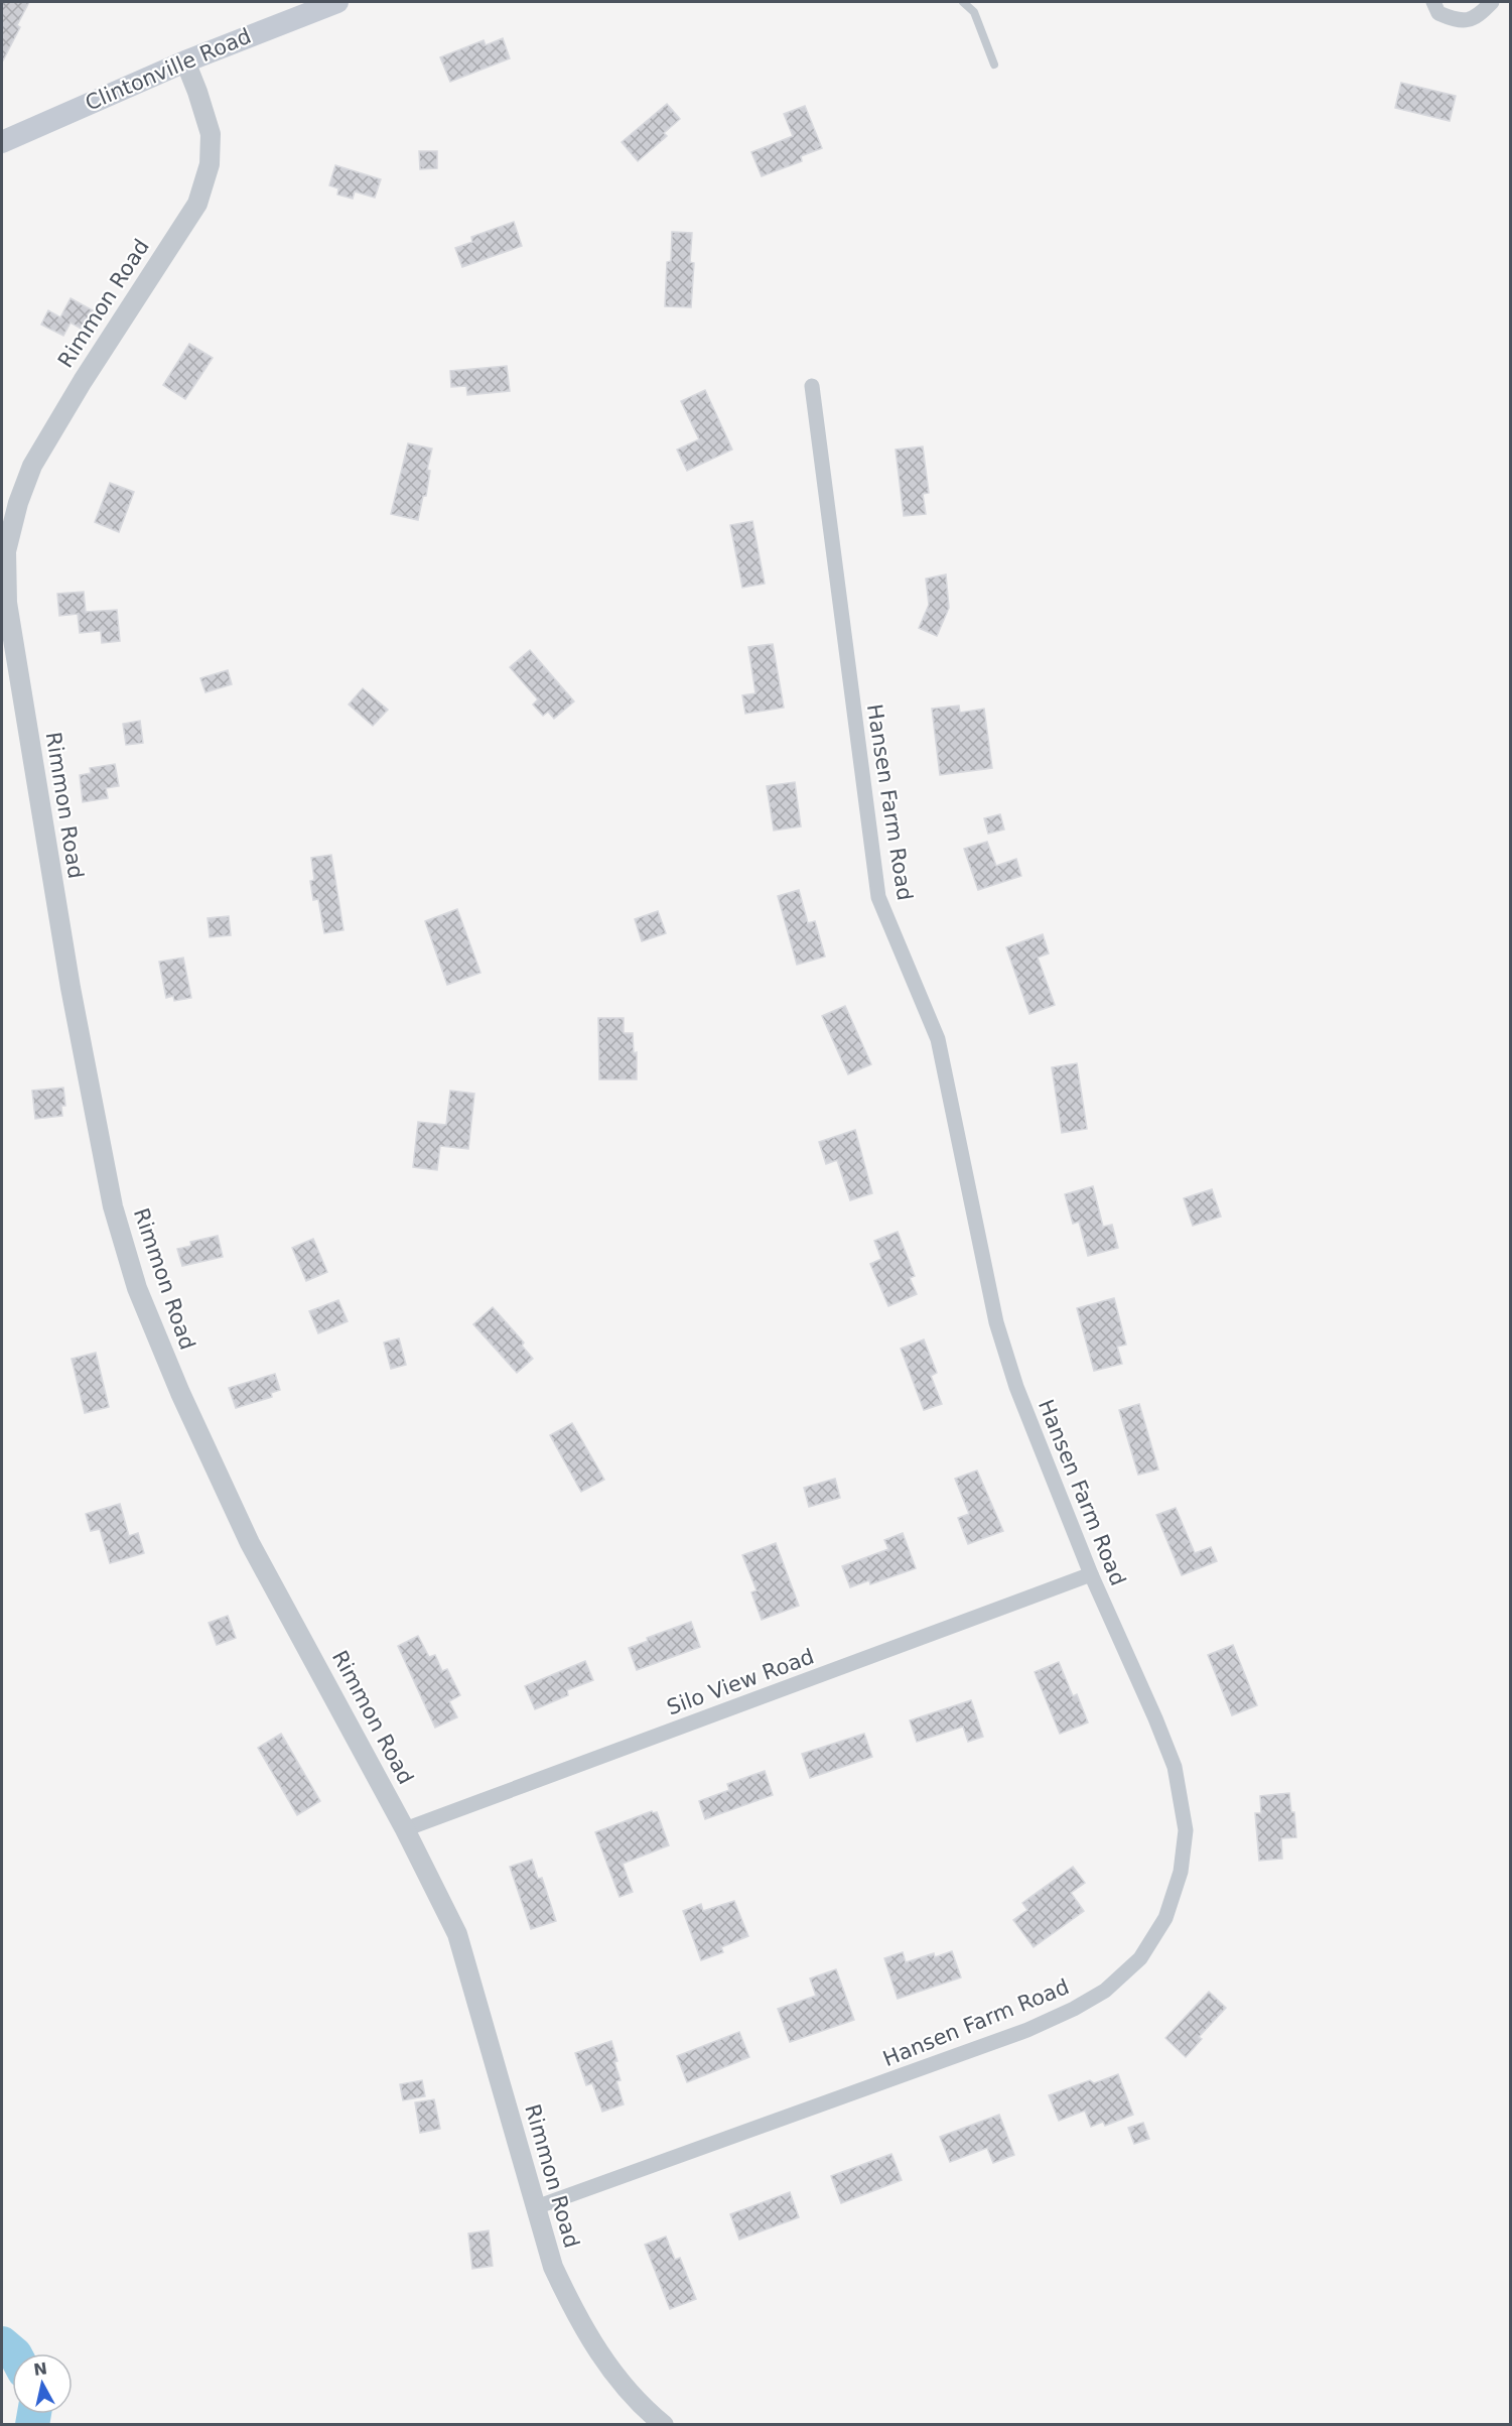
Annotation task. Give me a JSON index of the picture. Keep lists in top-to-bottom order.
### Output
{
  "streets": {
    "main road": ["Clintonville Road"],
    "street": ["Rimmon Road", "Hansen Farm Road", "Silo View Road"]
  },
  "crossings": [
    ["Clintonville Road", "Rimmon Road"],
    ["Rimmon Road", "Hansen Farm Road"],
    ["Rimmon Road", "Silo View Road"],
    ["Hansen Farm Road", "Silo View Road"]
  ],
  "north": "top"
}
